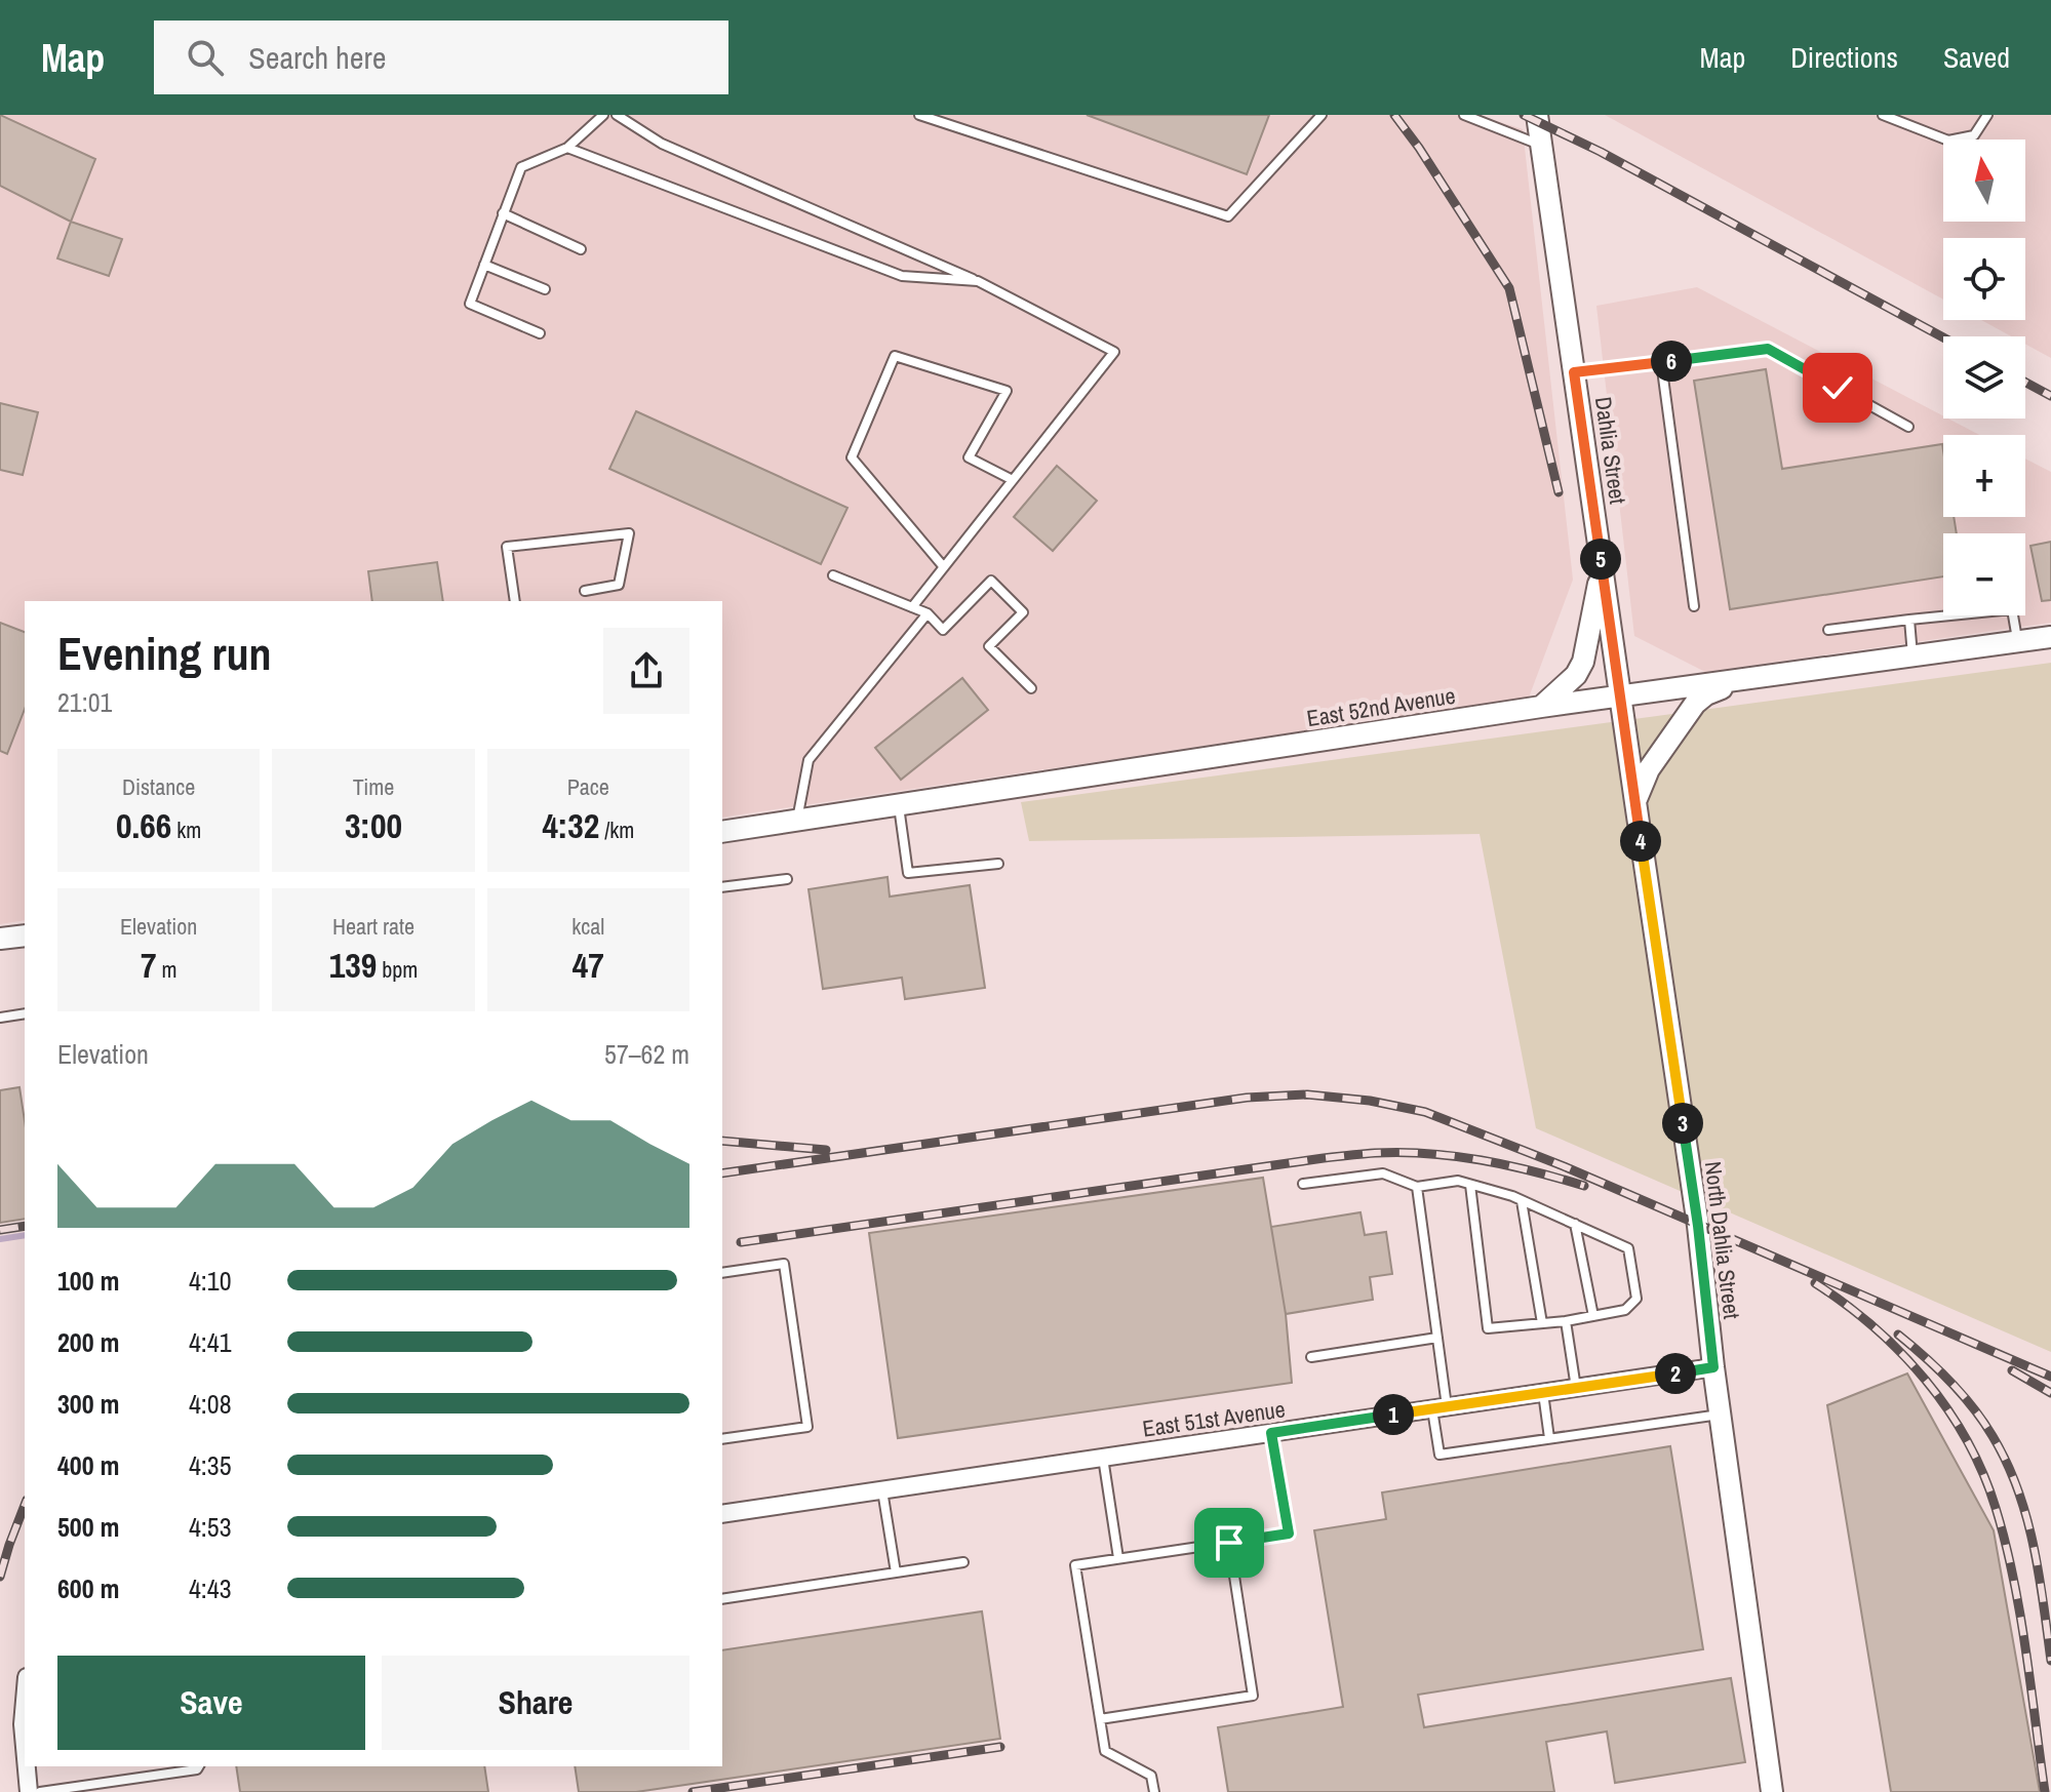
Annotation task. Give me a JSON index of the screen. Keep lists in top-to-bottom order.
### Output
{
  "streets": {
    "street": [
      "Dahlia Street",
      "East 52nd Avenue",
      "North Dahlia Street",
      "East 51st Avenue"
    ]
  },
  "crossings": [
    ["Dahlia Street", "East 52nd Avenue"],
    ["Dahlia Street", "North Dahlia Street"],
    ["East 52nd Avenue", "North Dahlia Street"],
    ["North Dahlia Street", "East 51st Avenue"]
  ],
  "north": "top",
  "page": {
    "header": "Map",
    "search": "Search here",
    "nav": ["Map", "Directions", "Saved"],
    "map_buttons": ["+", "−"],
    "pins": [
      "6",
      "5",
      "4",
      "3",
      "2",
      "1"
    ],
    "heading": ["Evening run", "21:01"],
    "stats": [
      ["Distance", "0.66 km"],
      ["Time", "3:00"],
      ["Pace", "4:32 /km"],
      ["Elevation", "7 m"],
      ["Heart rate", "139 bpm"],
      ["kcal", "47"]
    ],
    "chart": ["Elevation", "57–62 m"],
    "list": [
      {
        "name": "100 m",
        "note": "4:10"
      },
      {
        "name": "200 m",
        "note": "4:41"
      },
      {
        "name": "300 m",
        "note": "4:08"
      },
      {
        "name": "400 m",
        "note": "4:35"
      },
      {
        "name": "500 m",
        "note": "4:53"
      },
      {
        "name": "600 m",
        "note": "4:43"
      }
    ],
    "buttons": ["Save", "Share"]
  }
}
